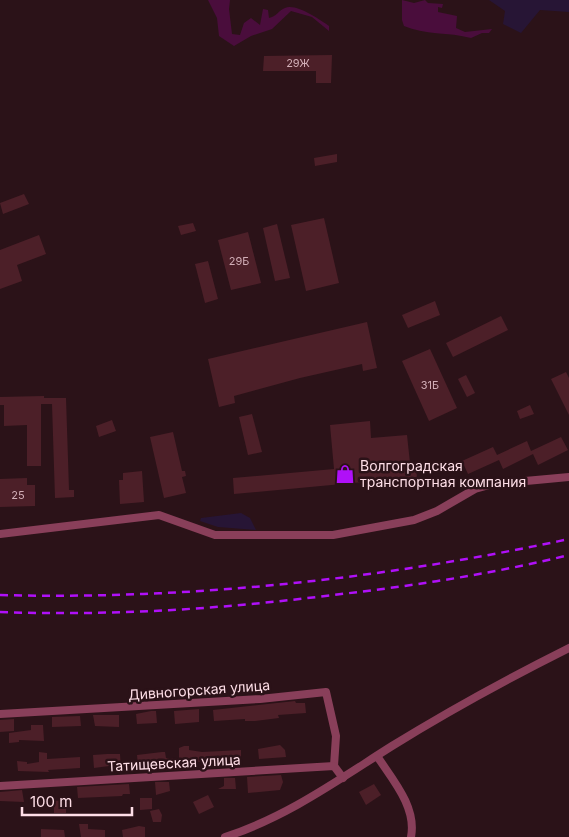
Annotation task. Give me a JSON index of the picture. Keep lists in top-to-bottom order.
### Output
{
  "streets": {
    "street": ["Дивногорская улица", "Татищевская улица"]
  },
  "crossings": [
    ["Дивногорская улица", "Татищевская улица"]
  ],
  "places": {
    "shop": ["Волгоградская транспортная компания"]
  },
  "house_numbers": [
    "29Ж",
    "29Б",
    "31Б",
    "25"
  ],
  "scale_bar": "100 m"
}
